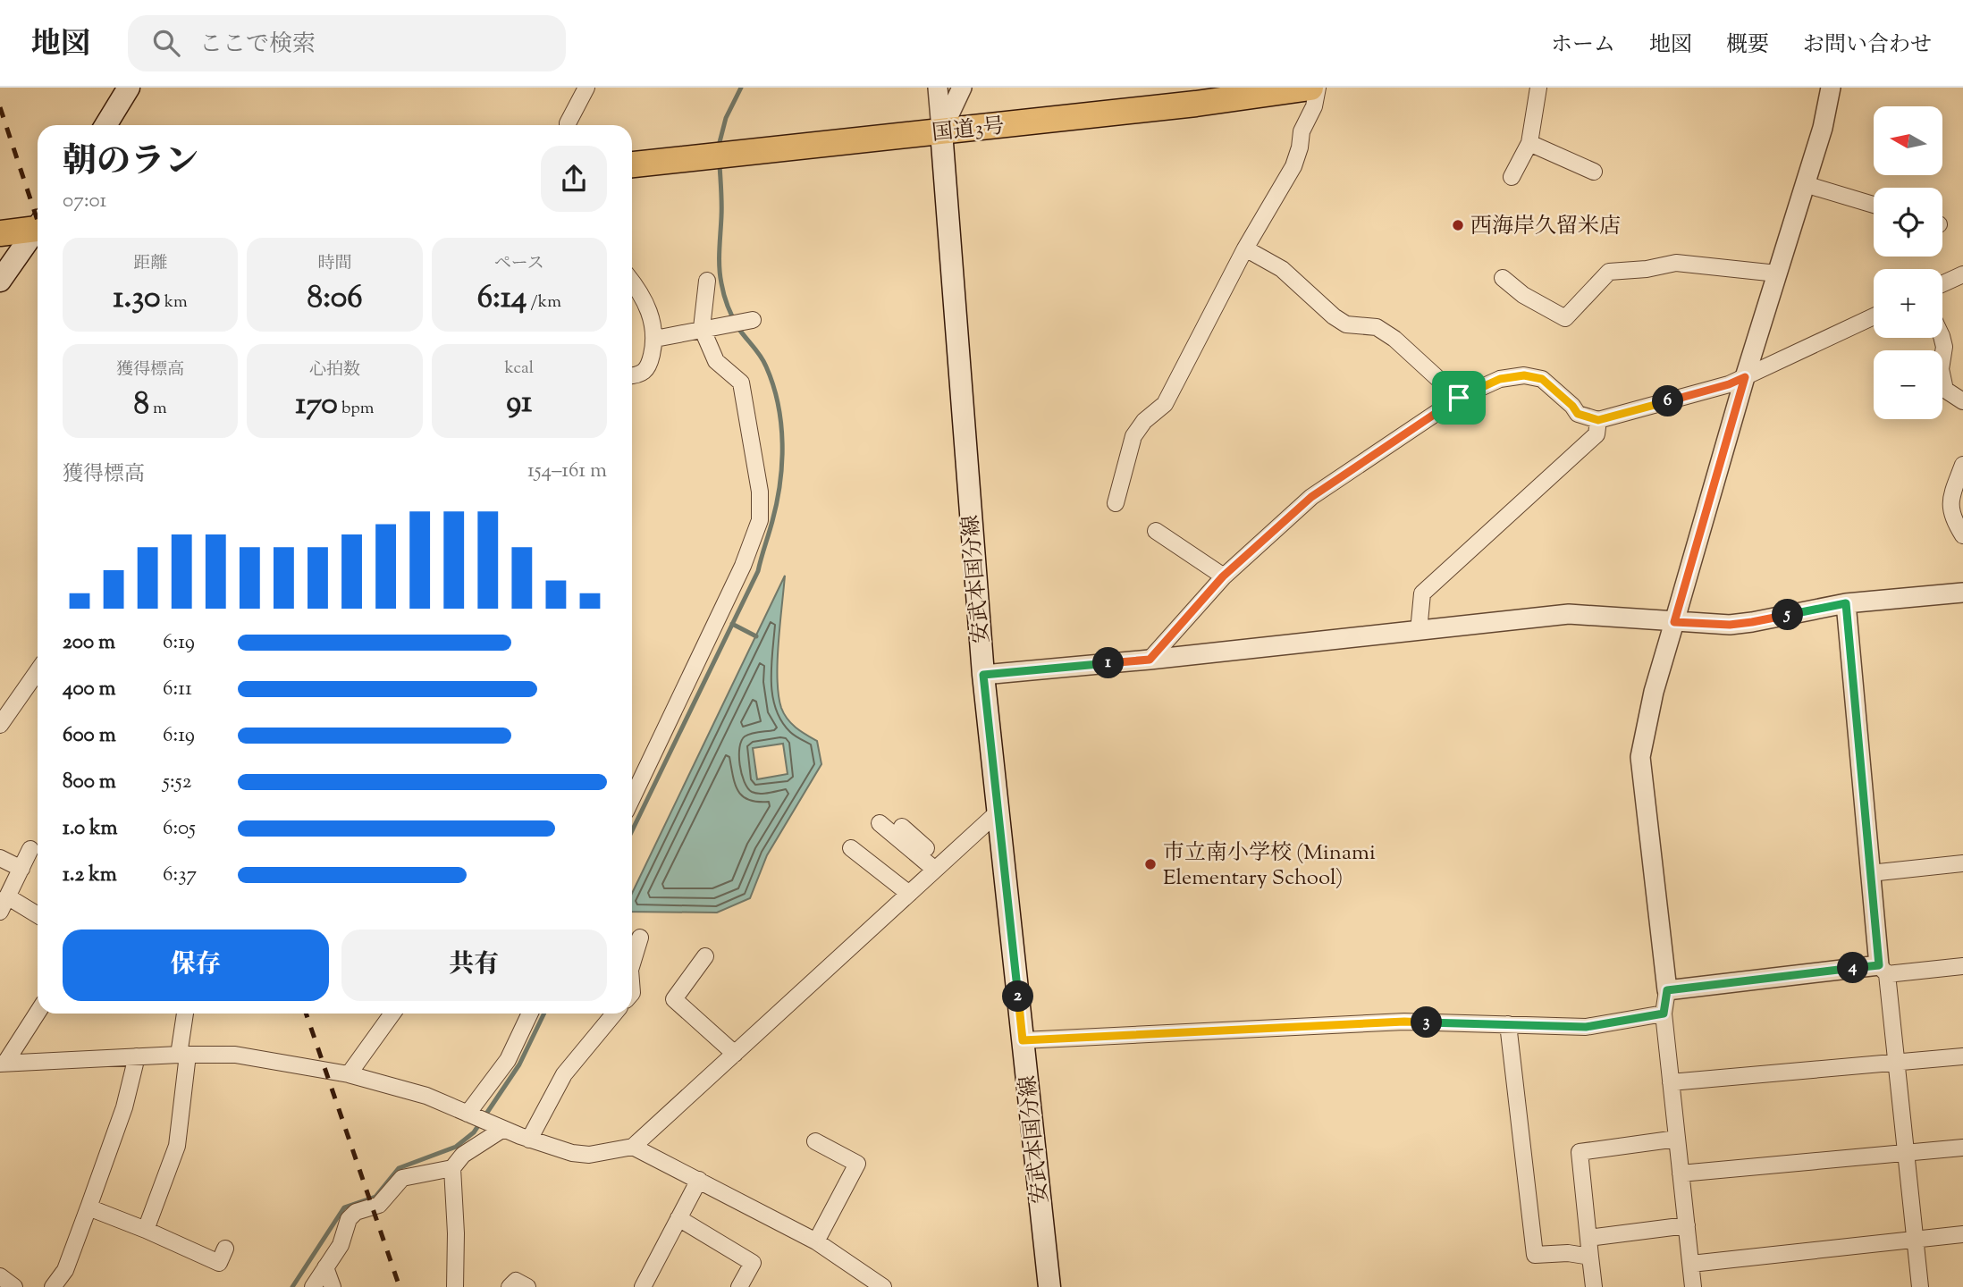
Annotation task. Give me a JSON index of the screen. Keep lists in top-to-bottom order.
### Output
{
  "streets": {
    "highway": ["国道3号"],
    "main road": ["安武本国分線"]
  },
  "crossings": [
    ["国道3号", "安武本国分線"]
  ],
  "places": ["西海岸久留米店", "市立南小学校 (Minami Elementary School)"],
  "north": "left",
  "page": {
    "header": "地図",
    "search": "ここで検索",
    "nav": [
      "ホーム",
      "地図",
      "概要",
      "お問い合わせ"
    ],
    "map_buttons": ["+", "−"],
    "heading": ["朝のラン", "07:01"],
    "stats": [
      ["距離", "1.30 km"],
      ["時間", "8:06"],
      ["ペース", "6:14 /km"],
      ["獲得標高", "8 m"],
      ["心拍数", "170 bpm"],
      ["kcal", "91"]
    ],
    "pins": [
      "6",
      "5",
      "1",
      "4",
      "2",
      "3"
    ],
    "chart": ["獲得標高", "154–161 m"],
    "list": [
      {
        "name": "200 m",
        "note": "6:19"
      },
      {
        "name": "400 m",
        "note": "6:11"
      },
      {
        "name": "600 m",
        "note": "6:19"
      },
      {
        "name": "800 m",
        "note": "5:52"
      },
      {
        "name": "1.0 km",
        "note": "6:05"
      },
      {
        "name": "1.2 km",
        "note": "6:37"
      }
    ],
    "buttons": ["保存", "共有"]
  }
}
